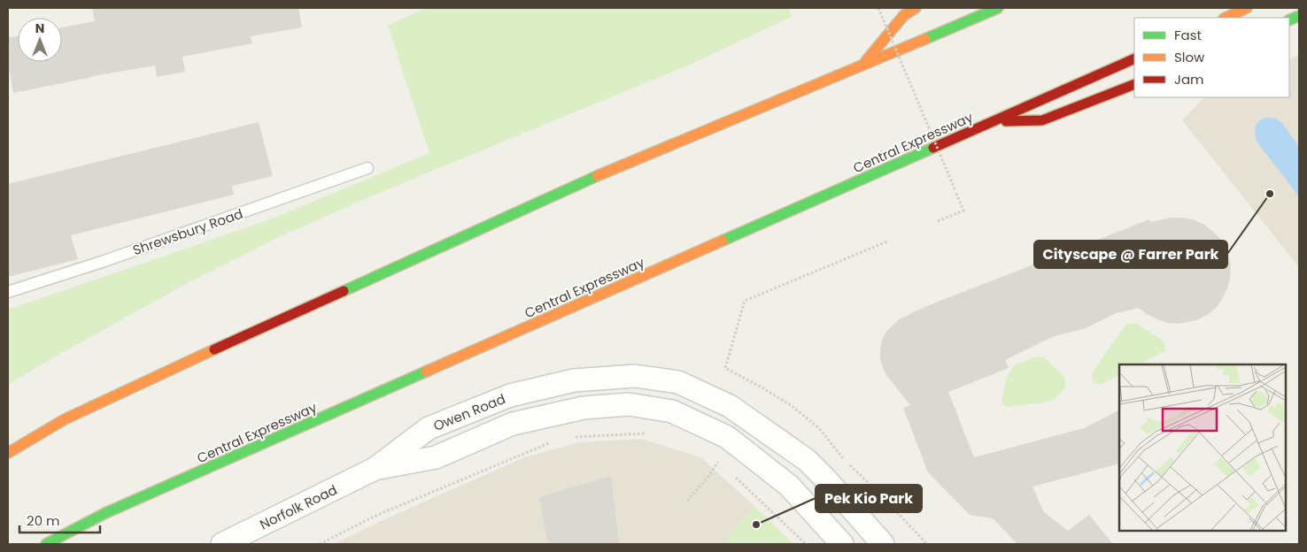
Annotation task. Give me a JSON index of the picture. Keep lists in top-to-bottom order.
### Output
{
  "streets": {
    "highway": ["Central Expressway"],
    "street": ["Owen Road", "Norfolk Road"],
    "lane": ["Shrewsbury Road"]
  },
  "crossings": [
    ["Owen Road", "Norfolk Road"]
  ],
  "places": ["Cityscape @ Farrer Park", "Pek Kio Park"],
  "legend": ["Fast", "Slow", "Jam"],
  "scale_bar": "20 m",
  "north": "top"
}
